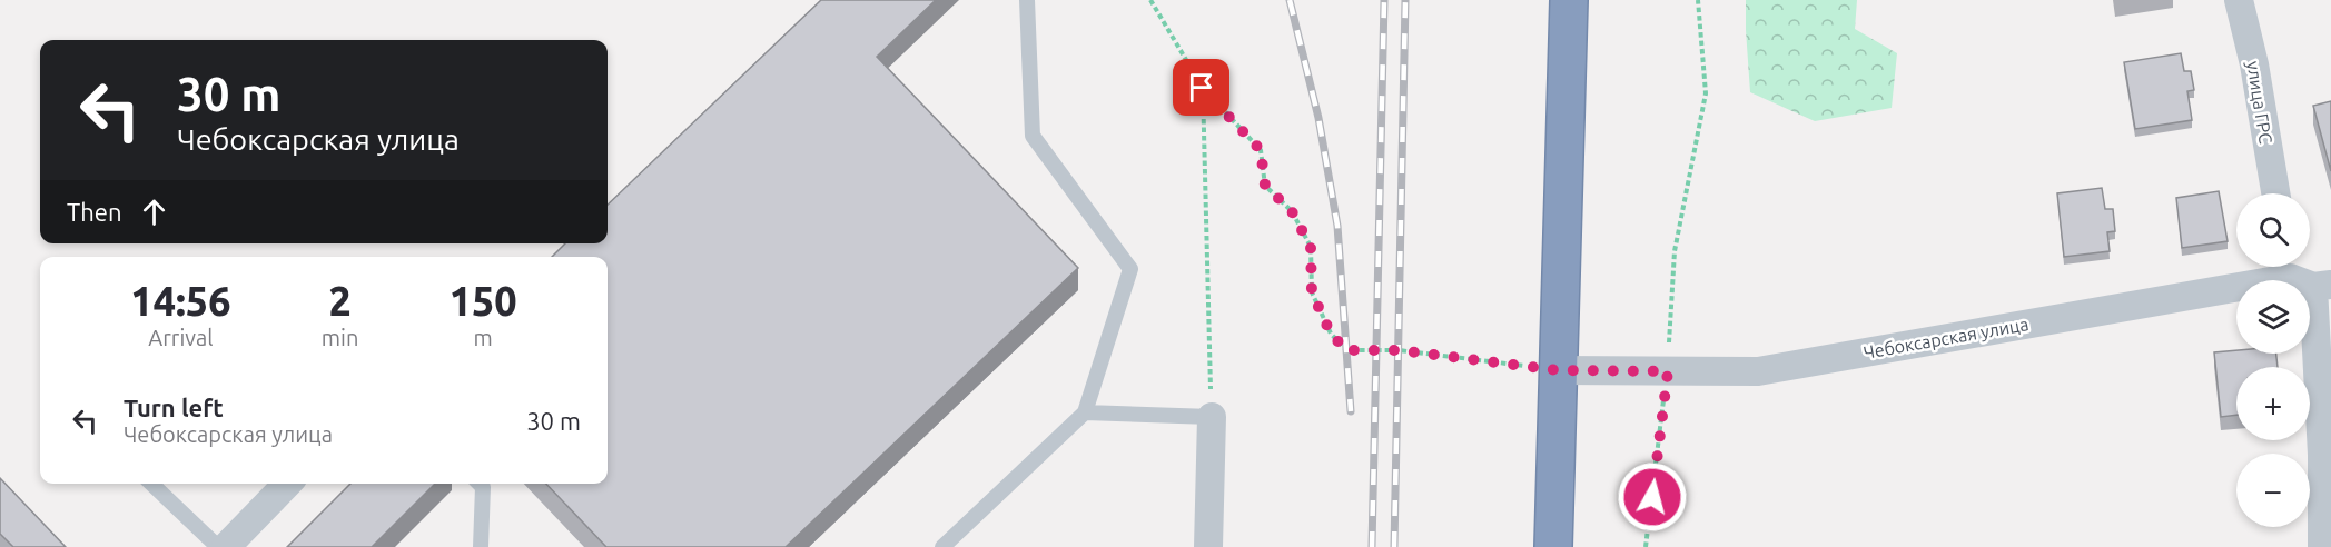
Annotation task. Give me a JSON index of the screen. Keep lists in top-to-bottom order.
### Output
{
  "streets": {
    "street": ["улица ГРС", "Чебоксарская улица"]
  },
  "page": {
    "turn": ["30 m", "Чебоксарская улица"],
    "then": "Then",
    "map_buttons": ["+", "−"],
    "eta": [
      "14:56",
      "Arrival",
      "2",
      "min",
      "150",
      "m"
    ],
    "list": [
      {
        "name": "Turn left",
        "note": "Чебоксарская улица",
        "value": "30 m"
      }
    ]
  }
}
